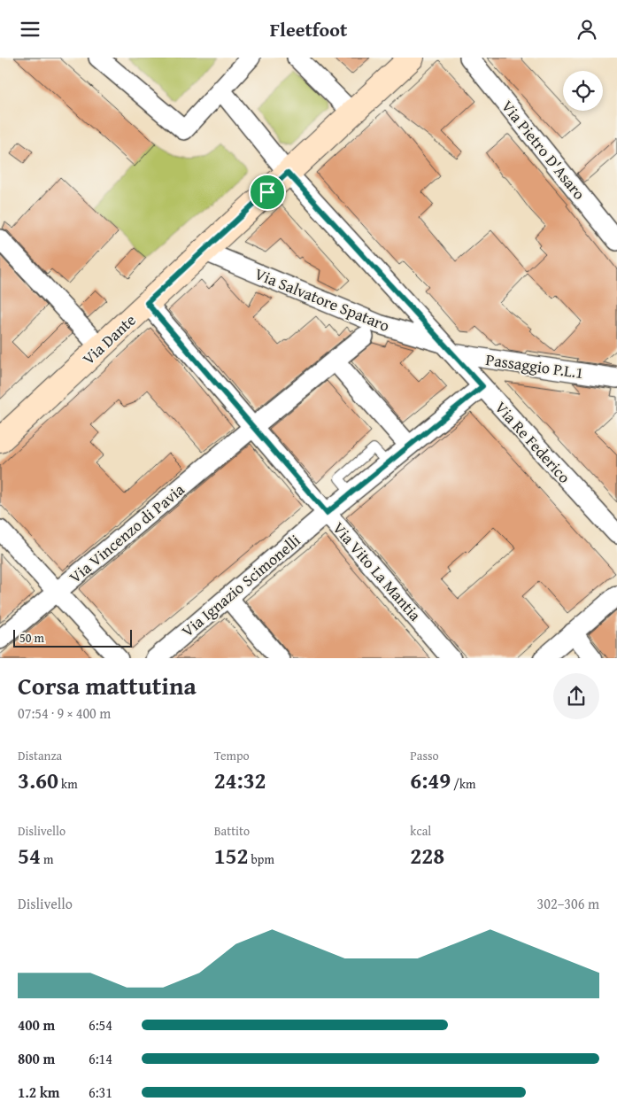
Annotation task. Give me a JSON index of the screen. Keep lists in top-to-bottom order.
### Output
{
  "streets": {
    "street": [
      "Via Pietro D'Asaro",
      "Via Salvatore Spataro",
      "Via Dante",
      "Passaggio P.L.1",
      "Via Re Federico",
      "Via Vincenzo di Pavia",
      "Via Vito La Mantia",
      "Via Ignazio Scimonelli"
    ]
  },
  "crossings": [
    ["Via Salvatore Spataro", "Via Dante"],
    ["Via Salvatore Spataro", "Passaggio P.L.1"],
    ["Via Salvatore Spataro", "Via Re Federico"],
    ["Via Dante", "Via Re Federico"],
    ["Via Dante", "Via Vito La Mantia"],
    ["Passaggio P.L.1", "Via Re Federico"],
    ["Via Re Federico", "Via Ignazio Scimonelli"],
    ["Via Vincenzo di Pavia", "Via Vito La Mantia"],
    ["Via Vito La Mantia", "Via Ignazio Scimonelli"]
  ],
  "scale_bar": "50 m",
  "page": {
    "header": "Fleetfoot",
    "scale": "50 m",
    "heading": ["Corsa mattutina", "07:54 · 9 × 400 m"],
    "stats": [
      ["Distanza", "3.60 km"],
      ["Tempo", "24:32"],
      ["Passo", "6:49 /km"],
      ["Dislivello", "54 m"],
      ["Battito", "152 bpm"],
      ["kcal", "228"]
    ],
    "chart": ["Dislivello", "302–306 m"],
    "list": [
      {
        "name": "400 m",
        "note": "6:54"
      },
      {
        "name": "800 m",
        "note": "6:14"
      },
      {
        "name": "1.2 km",
        "note": "6:31"
      }
    ]
  }
}
